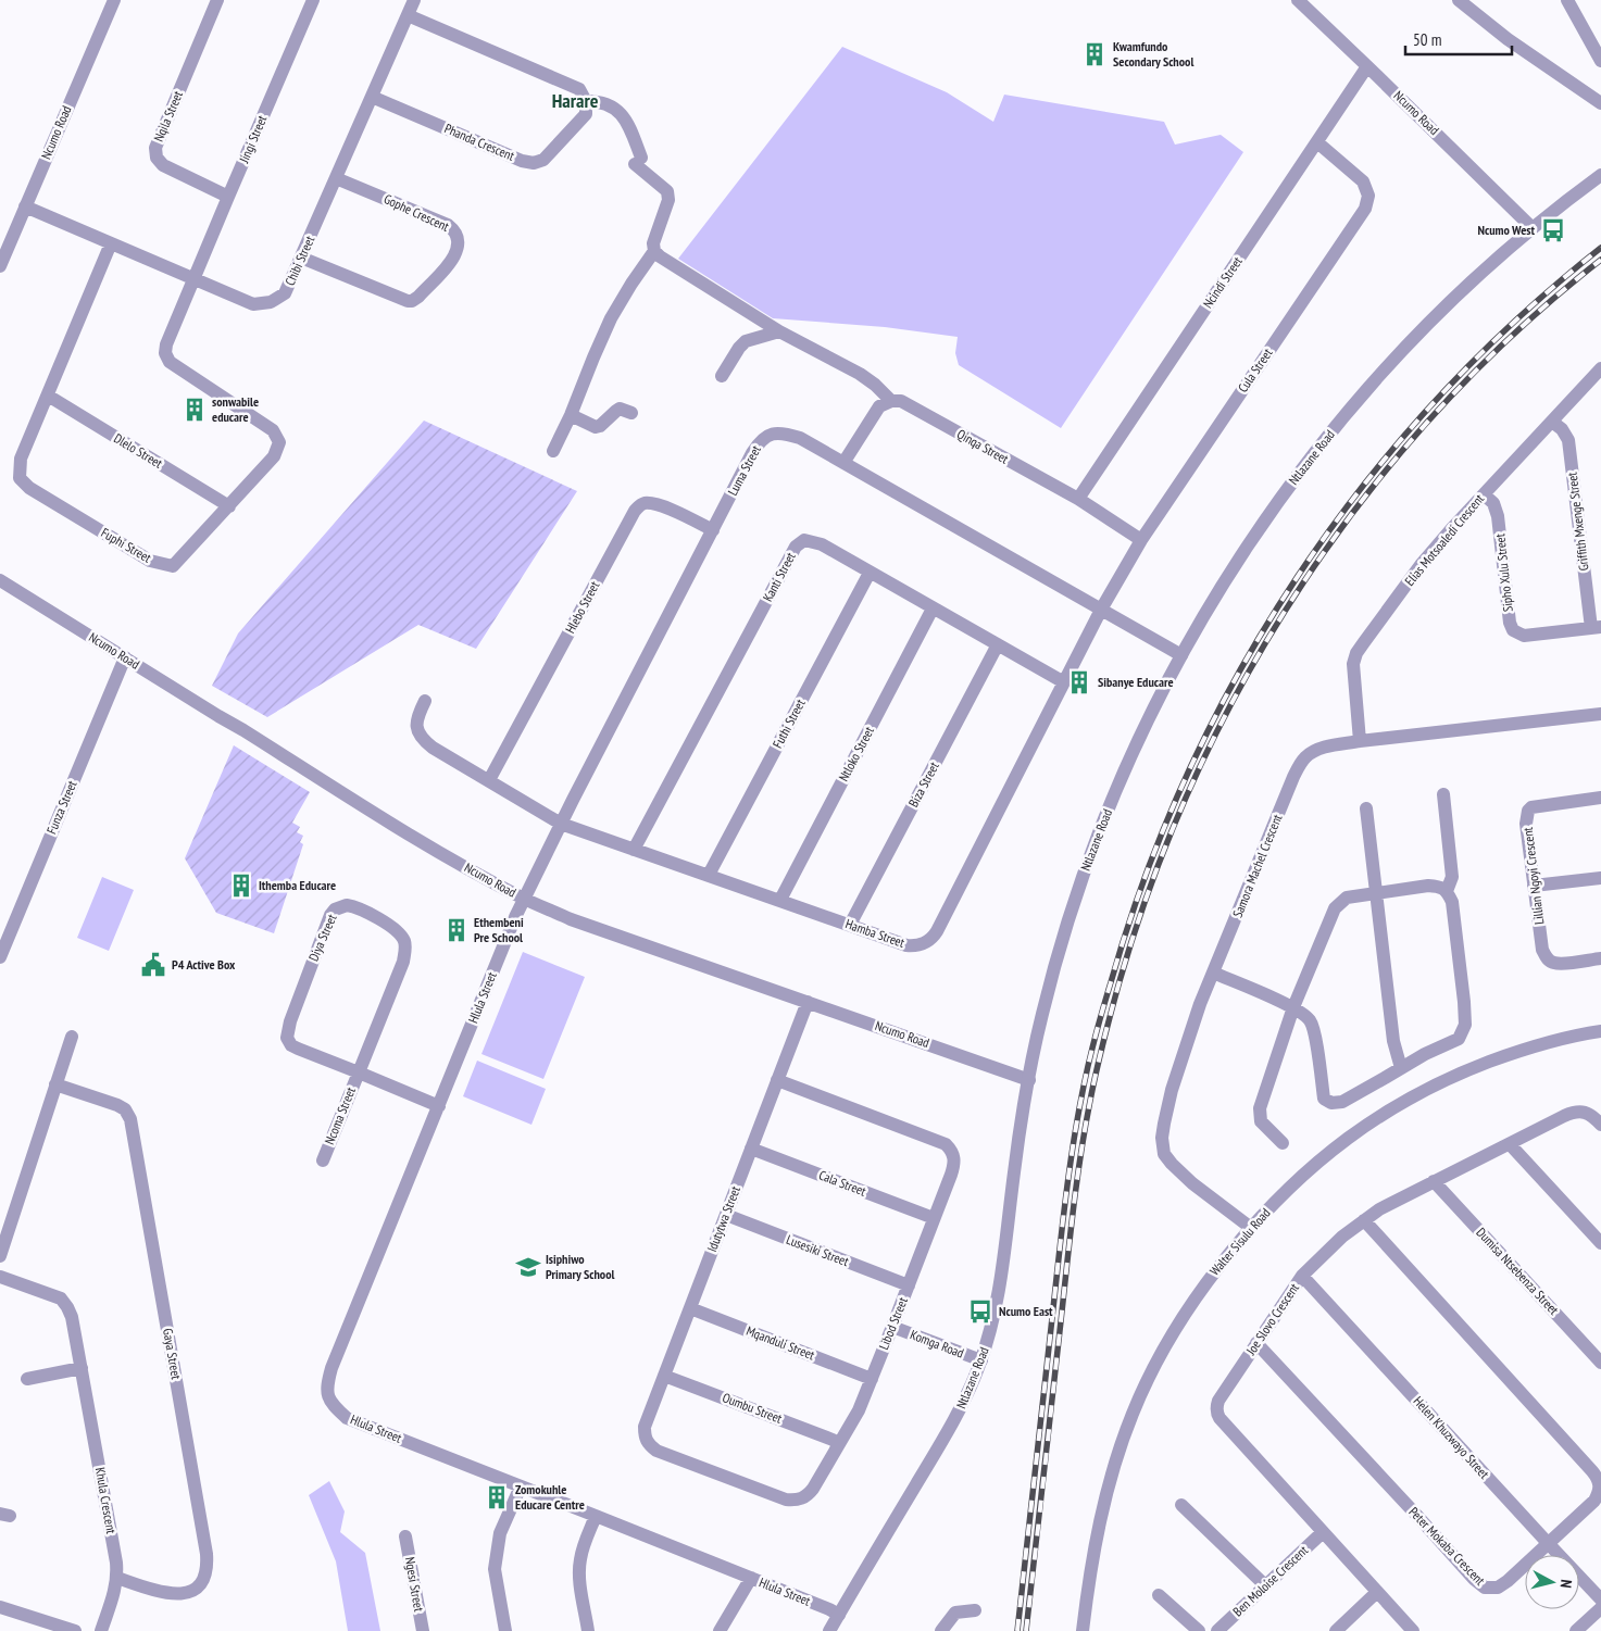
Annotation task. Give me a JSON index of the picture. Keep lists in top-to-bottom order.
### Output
{
  "streets": {
    "street": [
      "Ncumo Road",
      "Nqila Street",
      "Jingi Street",
      "Phanda Crescent",
      "Gophe Crescent",
      "Chibi Street",
      "Ncindi Street",
      "Cula Street",
      "Qinqa Street",
      "Dlelo Street",
      "Ntlazane Road",
      "Luma Street",
      "Griffith Mxenge Street",
      "Elias Motsoaledi Crescent",
      "Fuphi Street",
      "Sipho Xulu Street",
      "Kanti Street",
      "Hlebo Street",
      "Futhi Street",
      "Ntloko Street",
      "Biza Street",
      "Funza Street",
      "Samora Machel Crescent",
      "Lillian Ngoyi Crescent",
      "Hamba Street",
      "Diya Street",
      "Hlula Street",
      "Ncoma Street",
      "Cala Street",
      "Idutytwa Street",
      "Walter Sisulu Road",
      "Lusesiki Street",
      "Dumisa Ntsebenza Street",
      "Joe Slovo Crescent",
      "Libod Street",
      "Mqanduli Street",
      "Komga Road",
      "Gaya Street",
      "Oumbu Street",
      "Helen Khuzwayo Street",
      "Khula Crescent",
      "Peter Mokaba Crescent",
      "Ben Moloise Crescent",
      "Ngesi Street"
    ]
  },
  "crossings": [
    ["Ncumo Road", "Chibi Street"],
    ["Ncumo Road", "Ncindi Street"],
    ["Ncumo Road", "Ntlazane Road"],
    ["Ncumo Road", "Luma Street"],
    ["Ncumo Road", "Funza Street"],
    ["Ncumo Road", "Hlula Street"],
    ["Ncumo Road", "Idutytwa Street"],
    ["Nqila Street", "Jingi Street"],
    ["Jingi Street", "Chibi Street"],
    ["Jingi Street", "Fuphi Street"],
    ["Phanda Crescent", "Chibi Street"],
    ["Gophe Crescent", "Chibi Street"],
    ["Chibi Street", "Fuphi Street"],
    ["Ncindi Street", "Cula Street"],
    ["Ncindi Street", "Qinqa Street"],
    ["Cula Street", "Qinqa Street"],
    ["Cula Street", "Luma Street"],
    ["Cula Street", "Hamba Street"],
    ["Dlelo Street", "Fuphi Street"],
    ["Ntlazane Road", "Luma Street"],
    ["Ntlazane Road", "Hlula Street"],
    ["Ntlazane Road", "Komga Road"],
    ["Luma Street", "Hlebo Street"],
    ["Luma Street", "Hamba Street"],
    ["Luma Street", "Hlula Street"],
    ["Griffith Mxenge Street", "Elias Motsoaledi Crescent"],
    ["Griffith Mxenge Street", "Sipho Xulu Street"],
    ["Elias Motsoaledi Crescent", "Sipho Xulu Street"],
    ["Elias Motsoaledi Crescent", "Samora Machel Crescent"],
    ["Kanti Street", "Futhi Street"],
    ["Kanti Street", "Ntloko Street"],
    ["Kanti Street", "Biza Street"],
    ["Kanti Street", "Hamba Street"],
    ["Futhi Street", "Hamba Street"],
    ["Ntloko Street", "Hamba Street"],
    ["Biza Street", "Hamba Street"],
    ["Samora Machel Crescent", "Walter Sisulu Road"],
    ["Diya Street", "Hlula Street"],
    ["Diya Street", "Ncoma Street"],
    ["Cala Street", "Idutytwa Street"],
    ["Cala Street", "Libod Street"],
    ["Idutytwa Street", "Lusesiki Street"],
    ["Idutytwa Street", "Libod Street"],
    ["Idutytwa Street", "Mqanduli Street"],
    ["Idutytwa Street", "Oumbu Street"],
    ["Lusesiki Street", "Libod Street"],
    ["Dumisa Ntsebenza Street", "Joe Slovo Crescent"],
    ["Joe Slovo Crescent", "Helen Khuzwayo Street"],
    ["Joe Slovo Crescent", "Peter Mokaba Crescent"],
    ["Joe Slovo Crescent", "Ben Moloise Crescent"],
    ["Libod Street", "Mqanduli Street"],
    ["Libod Street", "Komga Road"],
    ["Libod Street", "Oumbu Street"],
    ["Gaya Street", "Khula Crescent"],
    ["Helen Khuzwayo Street", "Peter Mokaba Crescent"]
  ],
  "districts": ["Harare"],
  "places": {
    "building": [
      "Kwamfundo Secondary School",
      "sonwabile educare",
      "Sibanye Educare",
      "Ithemba Educare",
      "Ethembeni Pre School",
      "Zomokuhle Educare Centre"
    ],
    "bus stop": ["Ncumo West", "Ncumo East"],
    "public building": ["P4 Active Box"],
    "school or university": ["Isiphiwo Primary School"]
  },
  "scale_bar": "50 m",
  "north": "right"
}
